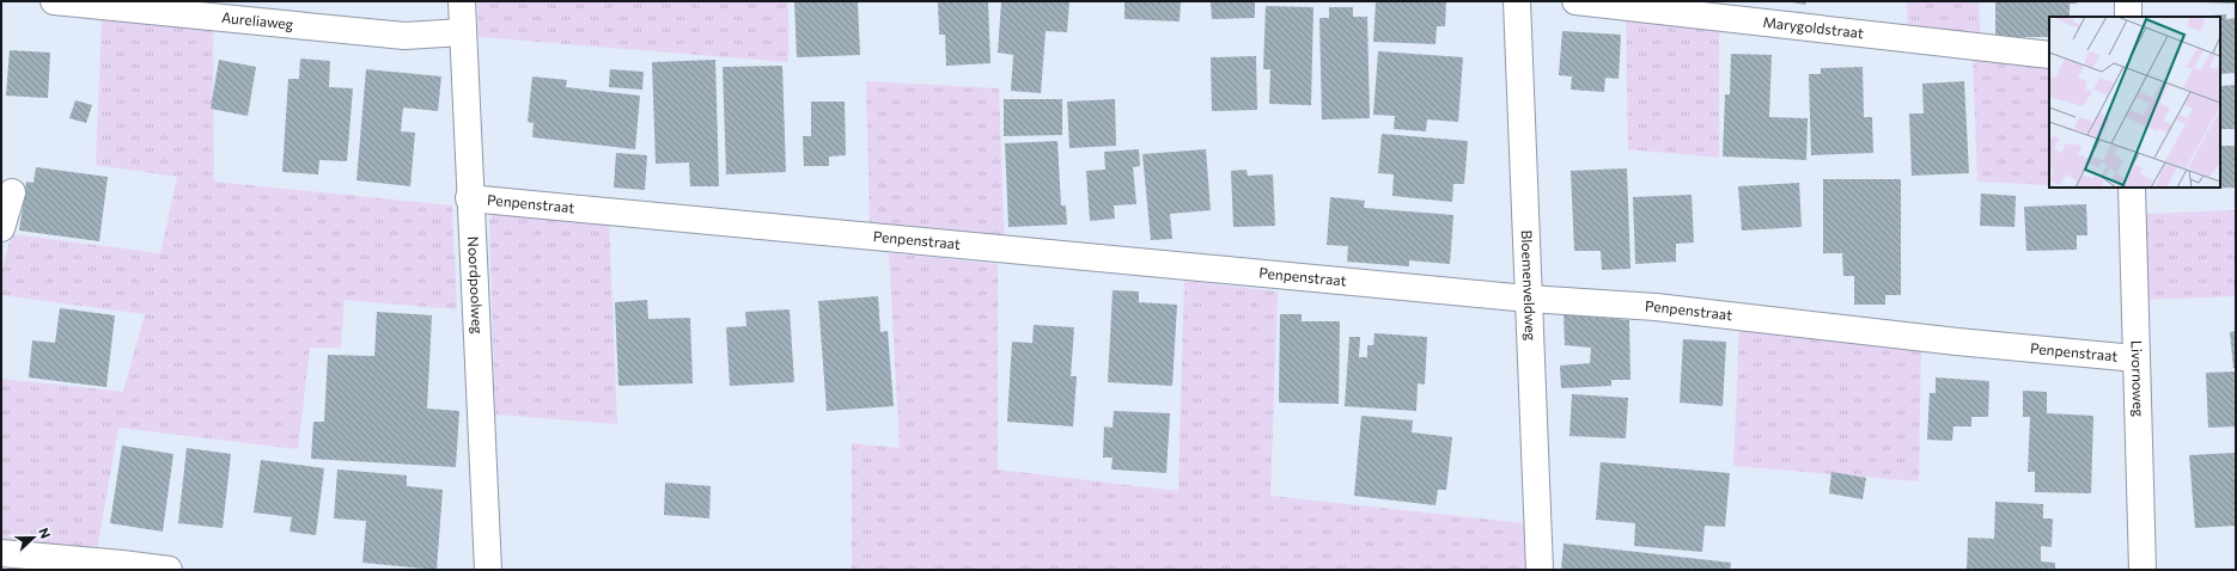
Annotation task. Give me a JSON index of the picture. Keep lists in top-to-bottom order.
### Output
{
  "streets": {
    "street": [
      "Aureliaweg",
      "Marygoldstraat",
      "Penpenstraat",
      "Noordpoolweg",
      "Bloemenveldweg",
      "Livornoweg"
    ]
  },
  "crossings": [
    ["Aureliaweg", "Noordpoolweg"],
    ["Penpenstraat", "Noordpoolweg"],
    ["Penpenstraat", "Bloemenveldweg"],
    ["Penpenstraat", "Livornoweg"]
  ],
  "north": "right"
}
